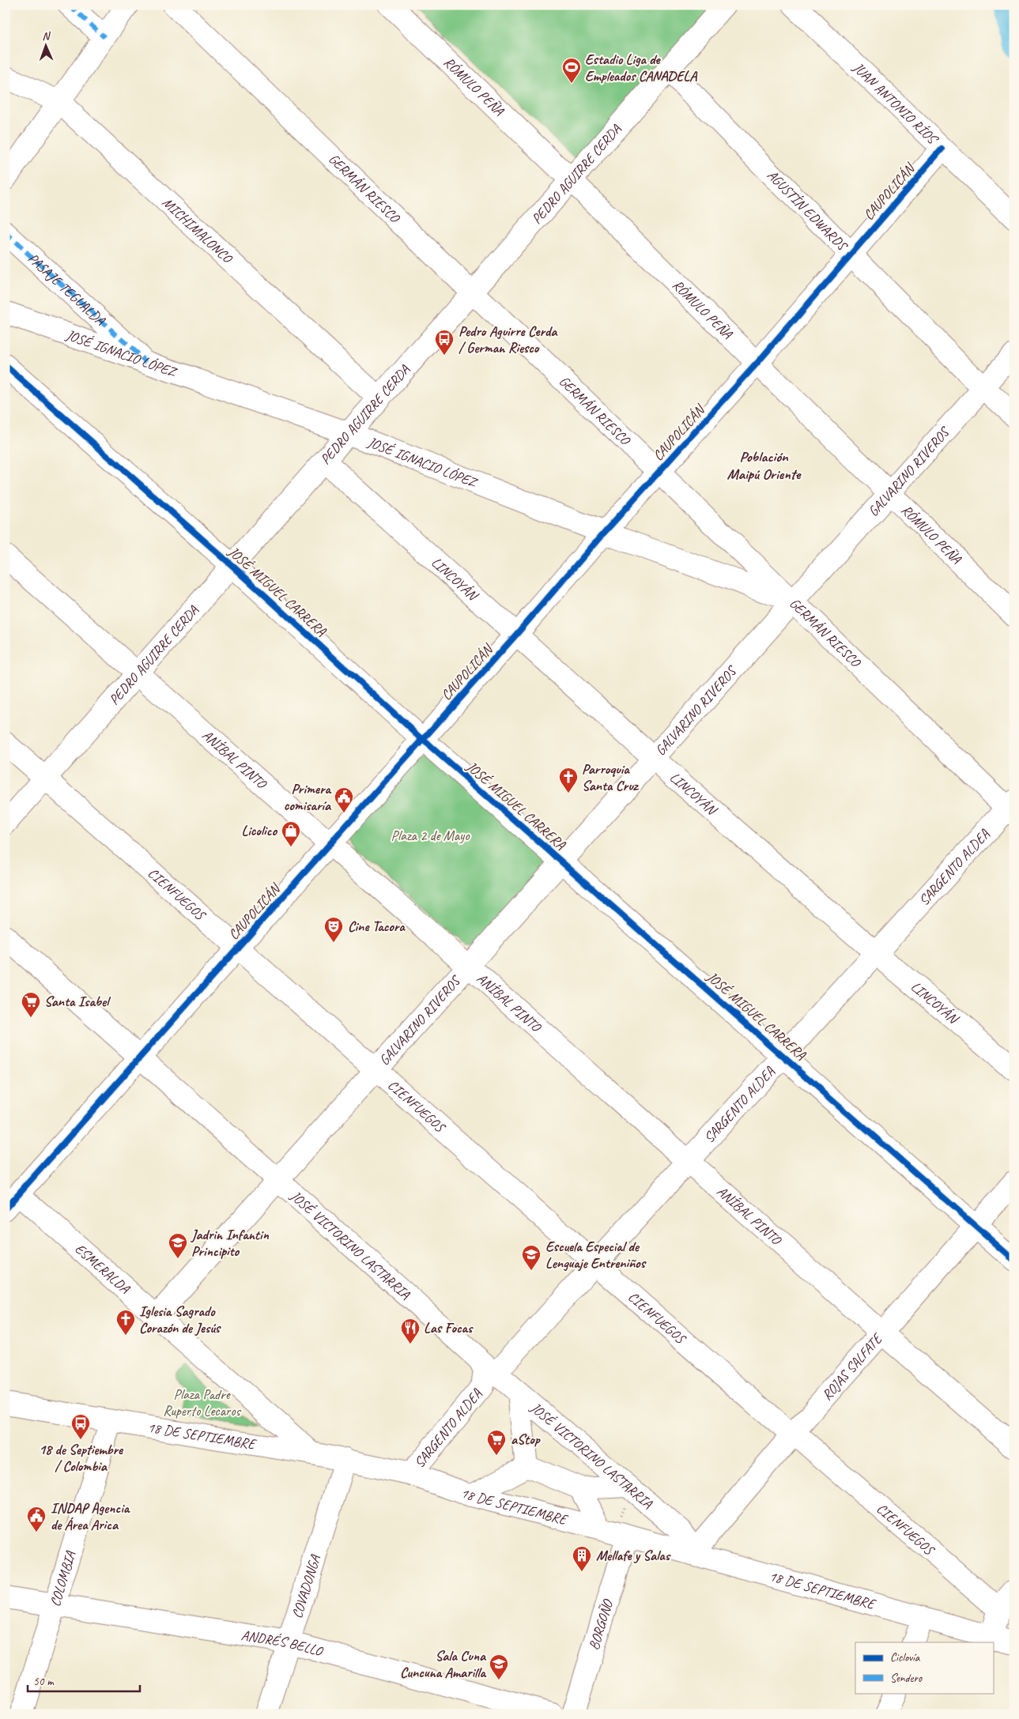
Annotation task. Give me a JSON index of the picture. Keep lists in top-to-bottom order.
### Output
{
  "streets": {
    "street": [
      "RÓMULO PEÑA",
      "JUAN ANTONIO RÍOS",
      "PEDRO AGUIRRE CERDA",
      "GERMÁN RIESCO",
      "CAUPOLICÁN",
      "AGUSTÍN EDWARDS",
      "MICHIMALONCO",
      "PASAJE TEGUALDA",
      "JOSÉ IGNACIO LÓPEZ",
      "GALVARINO RIVEROS",
      "LINCOYÁN",
      "JOSÉ MIGUEL CARRERA",
      "ANÍBAL PINTO",
      "SARGENTO ALDEA",
      "CIENFUEGOS",
      "JOSÉ VICTORINO LASTARRIA",
      "ESMERALDA",
      "ROJAS SALFATE",
      "18 DE SEPTIEMBRE",
      "COLOMBIA",
      "COVADONGA",
      "BORGOÑO",
      "ANDRÉS BELLO"
    ]
  },
  "crossings": [
    ["RÓMULO PEÑA", "PEDRO AGUIRRE CERDA"],
    ["RÓMULO PEÑA", "CAUPOLICÁN"],
    ["RÓMULO PEÑA", "GALVARINO RIVEROS"],
    ["JUAN ANTONIO RÍOS", "CAUPOLICÁN"],
    ["PEDRO AGUIRRE CERDA", "GERMÁN RIESCO"],
    ["PEDRO AGUIRRE CERDA", "AGUSTÍN EDWARDS"],
    ["PEDRO AGUIRRE CERDA", "MICHIMALONCO"],
    ["PEDRO AGUIRRE CERDA", "JOSÉ IGNACIO LÓPEZ"],
    ["PEDRO AGUIRRE CERDA", "LINCOYÁN"],
    ["PEDRO AGUIRRE CERDA", "JOSÉ MIGUEL CARRERA"],
    ["PEDRO AGUIRRE CERDA", "ANÍBAL PINTO"],
    ["PEDRO AGUIRRE CERDA", "CIENFUEGOS"],
    ["GERMÁN RIESCO", "CAUPOLICÁN"],
    ["GERMÁN RIESCO", "JOSÉ IGNACIO LÓPEZ"],
    ["GERMÁN RIESCO", "GALVARINO RIVEROS"],
    ["GERMÁN RIESCO", "SARGENTO ALDEA"],
    ["CAUPOLICÁN", "AGUSTÍN EDWARDS"],
    ["CAUPOLICÁN", "JOSÉ IGNACIO LÓPEZ"],
    ["CAUPOLICÁN", "LINCOYÁN"],
    ["CAUPOLICÁN", "JOSÉ MIGUEL CARRERA"],
    ["CAUPOLICÁN", "ANÍBAL PINTO"],
    ["CAUPOLICÁN", "CIENFUEGOS"],
    ["CAUPOLICÁN", "JOSÉ VICTORINO LASTARRIA"],
    ["CAUPOLICÁN", "ESMERALDA"],
    ["AGUSTÍN EDWARDS", "GALVARINO RIVEROS"],
    ["PASAJE TEGUALDA", "JOSÉ IGNACIO LÓPEZ"],
    ["JOSÉ IGNACIO LÓPEZ", "GALVARINO RIVEROS"],
    ["GALVARINO RIVEROS", "LINCOYÁN"],
    ["GALVARINO RIVEROS", "JOSÉ MIGUEL CARRERA"],
    ["GALVARINO RIVEROS", "ANÍBAL PINTO"],
    ["GALVARINO RIVEROS", "CIENFUEGOS"],
    ["GALVARINO RIVEROS", "JOSÉ VICTORINO LASTARRIA"],
    ["GALVARINO RIVEROS", "ESMERALDA"],
    ["LINCOYÁN", "SARGENTO ALDEA"],
    ["JOSÉ MIGUEL CARRERA", "SARGENTO ALDEA"],
    ["JOSÉ MIGUEL CARRERA", "ROJAS SALFATE"],
    ["ANÍBAL PINTO", "SARGENTO ALDEA"],
    ["ANÍBAL PINTO", "ROJAS SALFATE"],
    ["SARGENTO ALDEA", "CIENFUEGOS"],
    ["SARGENTO ALDEA", "JOSÉ VICTORINO LASTARRIA"],
    ["SARGENTO ALDEA", "18 DE SEPTIEMBRE"],
    ["CIENFUEGOS", "ROJAS SALFATE"],
    ["JOSÉ VICTORINO LASTARRIA", "ROJAS SALFATE"],
    ["JOSÉ VICTORINO LASTARRIA", "18 DE SEPTIEMBRE"],
    ["ESMERALDA", "18 DE SEPTIEMBRE"],
    ["ROJAS SALFATE", "18 DE SEPTIEMBRE"],
    ["18 DE SEPTIEMBRE", "COLOMBIA"],
    ["18 DE SEPTIEMBRE", "COVADONGA"],
    ["18 DE SEPTIEMBRE", "BORGOÑO"],
    ["COLOMBIA", "ANDRÉS BELLO"],
    ["COVADONGA", "ANDRÉS BELLO"]
  ],
  "districts": ["Población Maipú Oriente"],
  "parks": ["Plaza 2 de Mayo", "Plaza Padre Ruperto Lecaros"],
  "places": {
    "sports": ["Estadio Liga de Empleados CANADELA"],
    "bus stop": ["Pedro Aguirre Cerda / German Riesco", "18 de Septiembre / Colombia"],
    "church": ["Parroquia Santa Cruz", "Iglesia Sagrado Corazón de Jesús"],
    "public building": ["Primera comisaría", "INDAP Agencia de Área Arica"],
    "shop": ["Licolico"],
    "theatre": ["Cine Tacora"],
    "supermarket": ["Santa Isabel", "aStop"],
    "school or university": ["Jadrin Infantin Principito", "Escuela Especial de Lenguaje Entreniños", "Sala Cuna Cuncuna Amarilla"],
    "restaurant": ["Las Focas"],
    "building": ["Mellafe y Salas"]
  },
  "legend": ["Ciclovía", "Sendero"],
  "scale_bar": "50 m",
  "north": "top"
}
